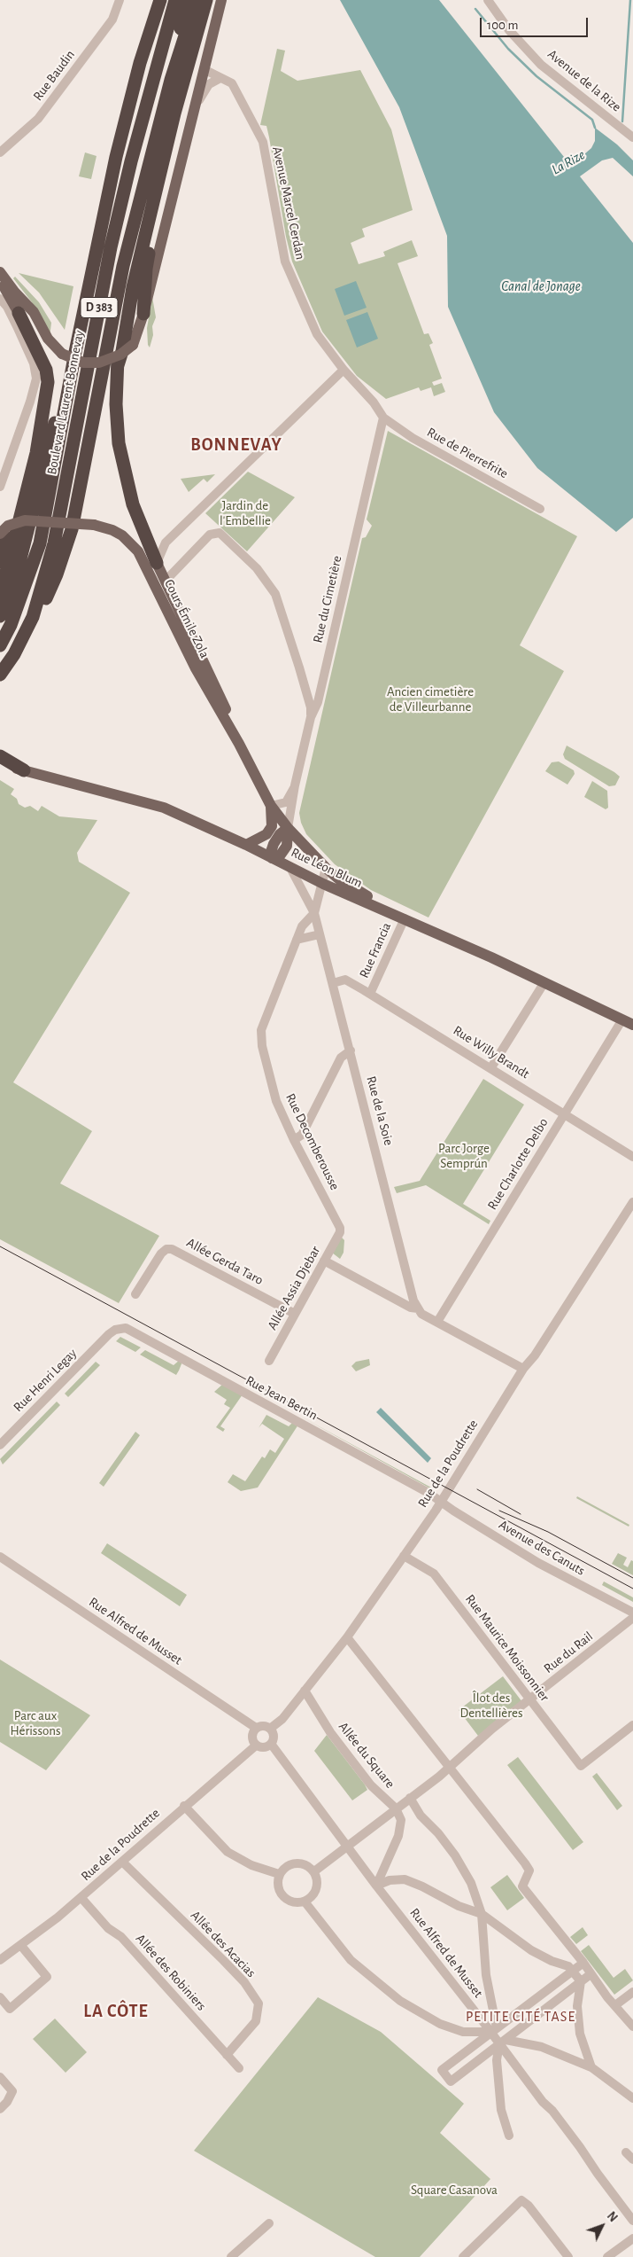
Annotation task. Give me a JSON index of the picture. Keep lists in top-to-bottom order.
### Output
{
  "streets": {
    "highway": ["D 383", "Boulevard Laurent Bonnevay"],
    "main road": ["Cours Émile Zola", "Rue Léon Blum"],
    "street": [
      "Rue Baudin",
      "Avenue de la Rize",
      "Avenue Marcel Cerdan",
      "Rue de Pierrefrite",
      "Rue du Cimetière",
      "Rue Francia",
      "Rue Willy Brandt",
      "Rue de la Soie",
      "Rue Decomberousse",
      "Rue Charlotte Delbo",
      "Allée Gerda Taro",
      "Allée Assia Djebar",
      "Rue Henri Legay",
      "Rue Jean Bertin",
      "Rue de la Poudrette",
      "Avenue des Canuts",
      "Rue Alfred de Musset",
      "Rue Maurice Moissonnier",
      "Rue du Rail",
      "Allée du Square",
      "Allée des Acacias",
      "Allée des Robiniers"
    ]
  },
  "crossings": [
    ["Avenue Marcel Cerdan", "Rue de Pierrefrite"],
    ["Avenue Marcel Cerdan", "Rue du Cimetière"],
    ["Rue de Pierrefrite", "Rue du Cimetière"],
    ["Rue du Cimetière", "Cours Émile Zola"],
    ["Cours Émile Zola", "Rue Léon Blum"],
    ["Cours Émile Zola", "Rue Francia"],
    ["Rue Léon Blum", "Rue Francia"],
    ["Rue Léon Blum", "Rue de la Soie"],
    ["Rue Léon Blum", "Rue Charlotte Delbo"],
    ["Rue Francia", "Rue Willy Brandt"],
    ["Rue Willy Brandt", "Rue de la Soie"],
    ["Rue Willy Brandt", "Rue Charlotte Delbo"],
    ["Rue Decomberousse", "Allée Assia Djebar"],
    ["Allée Gerda Taro", "Allée Assia Djebar"],
    ["Rue Henri Legay", "Rue Jean Bertin"],
    ["Rue Jean Bertin", "Rue de la Poudrette"],
    ["Rue Jean Bertin", "Avenue des Canuts"],
    ["Rue de la Poudrette", "Avenue des Canuts"],
    ["Rue de la Poudrette", "Rue Alfred de Musset"],
    ["Rue de la Poudrette", "Rue Maurice Moissonnier"],
    ["Rue de la Poudrette", "Allée du Square"],
    ["Rue de la Poudrette", "Allée des Acacias"],
    ["Rue de la Poudrette", "Allée des Robiniers"],
    ["Rue Alfred de Musset", "Rue du Rail"],
    ["Rue Alfred de Musset", "Allée du Square"],
    ["Rue Maurice Moissonnier", "Rue du Rail"],
    ["Rue du Rail", "Allée du Square"],
    ["Allée des Acacias", "Allée des Robiniers"]
  ],
  "districts": ["BONNEVAY", "LA CÔTE", "PETITE CITÉ TASE"],
  "water": ["La Rize", "Canal de Jonage"],
  "parks": [
    "Jardin de l'Embellie",
    "Ancien cimetière de Villeurbanne",
    "Parc Jorge Semprún",
    "Îlot des Dentellières",
    "Parc aux Hérissons",
    "Square Casanova"
  ],
  "scale_bar": "100 m",
  "north": "top right"
}
